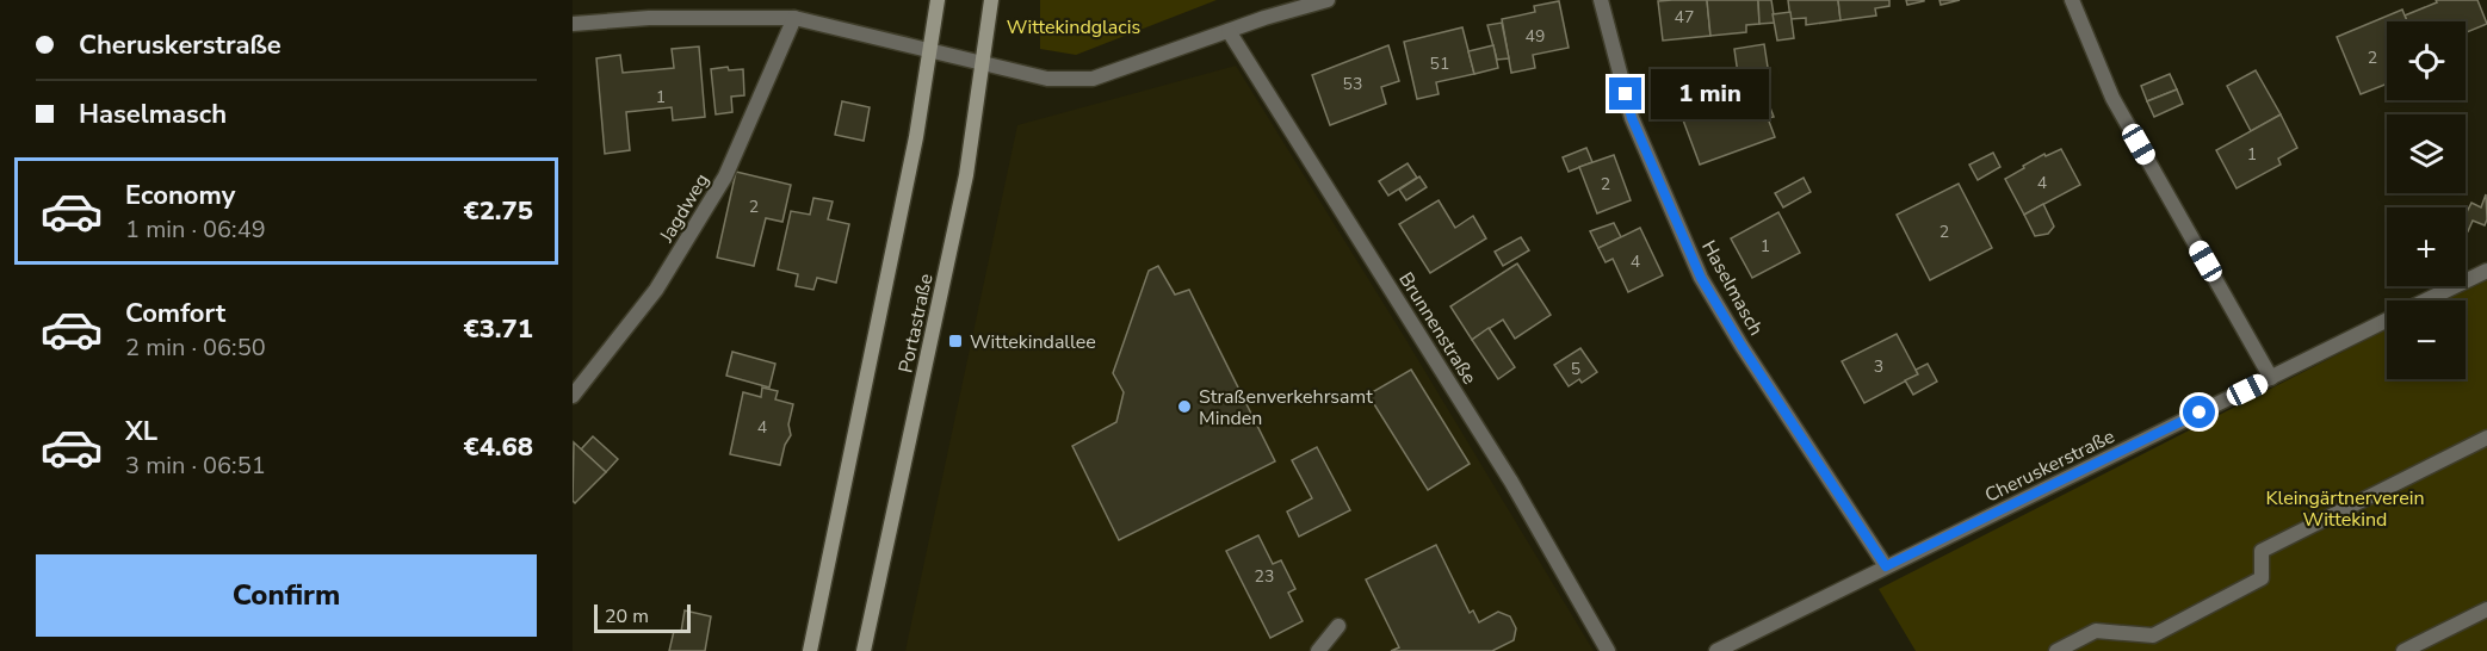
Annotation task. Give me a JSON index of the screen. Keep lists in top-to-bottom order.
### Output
{
  "streets": {
    "main road": ["Portastraße"],
    "street": [
      "Jagdweg",
      "Haselmasch",
      "Brunnenstraße",
      "Cheruskerstraße"
    ]
  },
  "crossings": [
    ["Haselmasch", "Cheruskerstraße"]
  ],
  "parks": ["Wittekindglacis", "Kleingärtnerverein Wittekind"],
  "places": {
    "transit": ["Wittekindallee"],
    "other": ["Straßenverkehrsamt Minden"]
  },
  "house_numbers": [
    "47",
    "49",
    "2",
    "51",
    "53",
    "1",
    "1",
    "4",
    "2",
    "2",
    "2",
    "1",
    "4",
    "3",
    "5",
    "4",
    "23"
  ],
  "scale_bar": "20 m",
  "page": {
    "banner": ["Cheruskerstraße", "Haselmasch"],
    "map_buttons": ["+", "−"],
    "bubble": "1 min",
    "list": [
      {
        "name": "Economy",
        "note": "1 min · 06:49",
        "value": "€2.75"
      },
      {
        "name": "Comfort",
        "note": "2 min · 06:50",
        "value": "€3.71"
      },
      {
        "name": "XL",
        "note": "3 min · 06:51",
        "value": "€4.68"
      }
    ],
    "buttons": "Confirm",
    "scale": "20 m"
  }
}
